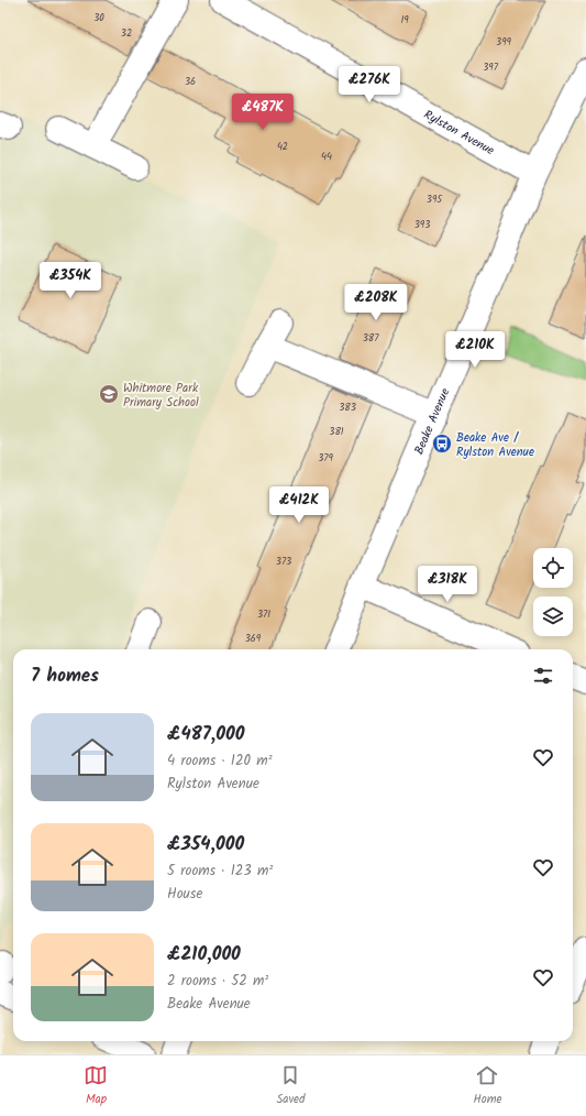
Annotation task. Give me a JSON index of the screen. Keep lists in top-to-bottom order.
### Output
{
  "streets": {
    "street": ["Rylston Avenue", "Beake Avenue"]
  },
  "crossings": [
    ["Rylston Avenue", "Beake Avenue"]
  ],
  "places": {
    "school or university": ["Whitmore Park Primary School"],
    "bus stop": ["Beake Ave / Rylston Avenue"]
  },
  "house_numbers": [
    "30",
    "19",
    "32",
    "399",
    "397",
    "36",
    "42",
    "44",
    "395",
    "393",
    "387",
    "383",
    "381",
    "379",
    "373",
    "371",
    "369"
  ],
  "page": {
    "price": [
      "£276K",
      "£487K",
      "£354K",
      "£208K",
      "£210K",
      "£412K",
      "£318K"
    ],
    "heading": "7 homes",
    "list": [
      {
        "name": "£487,000",
        "note": "4 rooms · 120 m² · Rylston Avenue"
      },
      {
        "name": "£354,000",
        "note": "5 rooms · 123 m² · House"
      },
      {
        "name": "£210,000",
        "note": "2 rooms · 52 m² · Beake Avenue"
      }
    ],
    "tabs": ["Map", "Saved", "Home"]
  }
}
